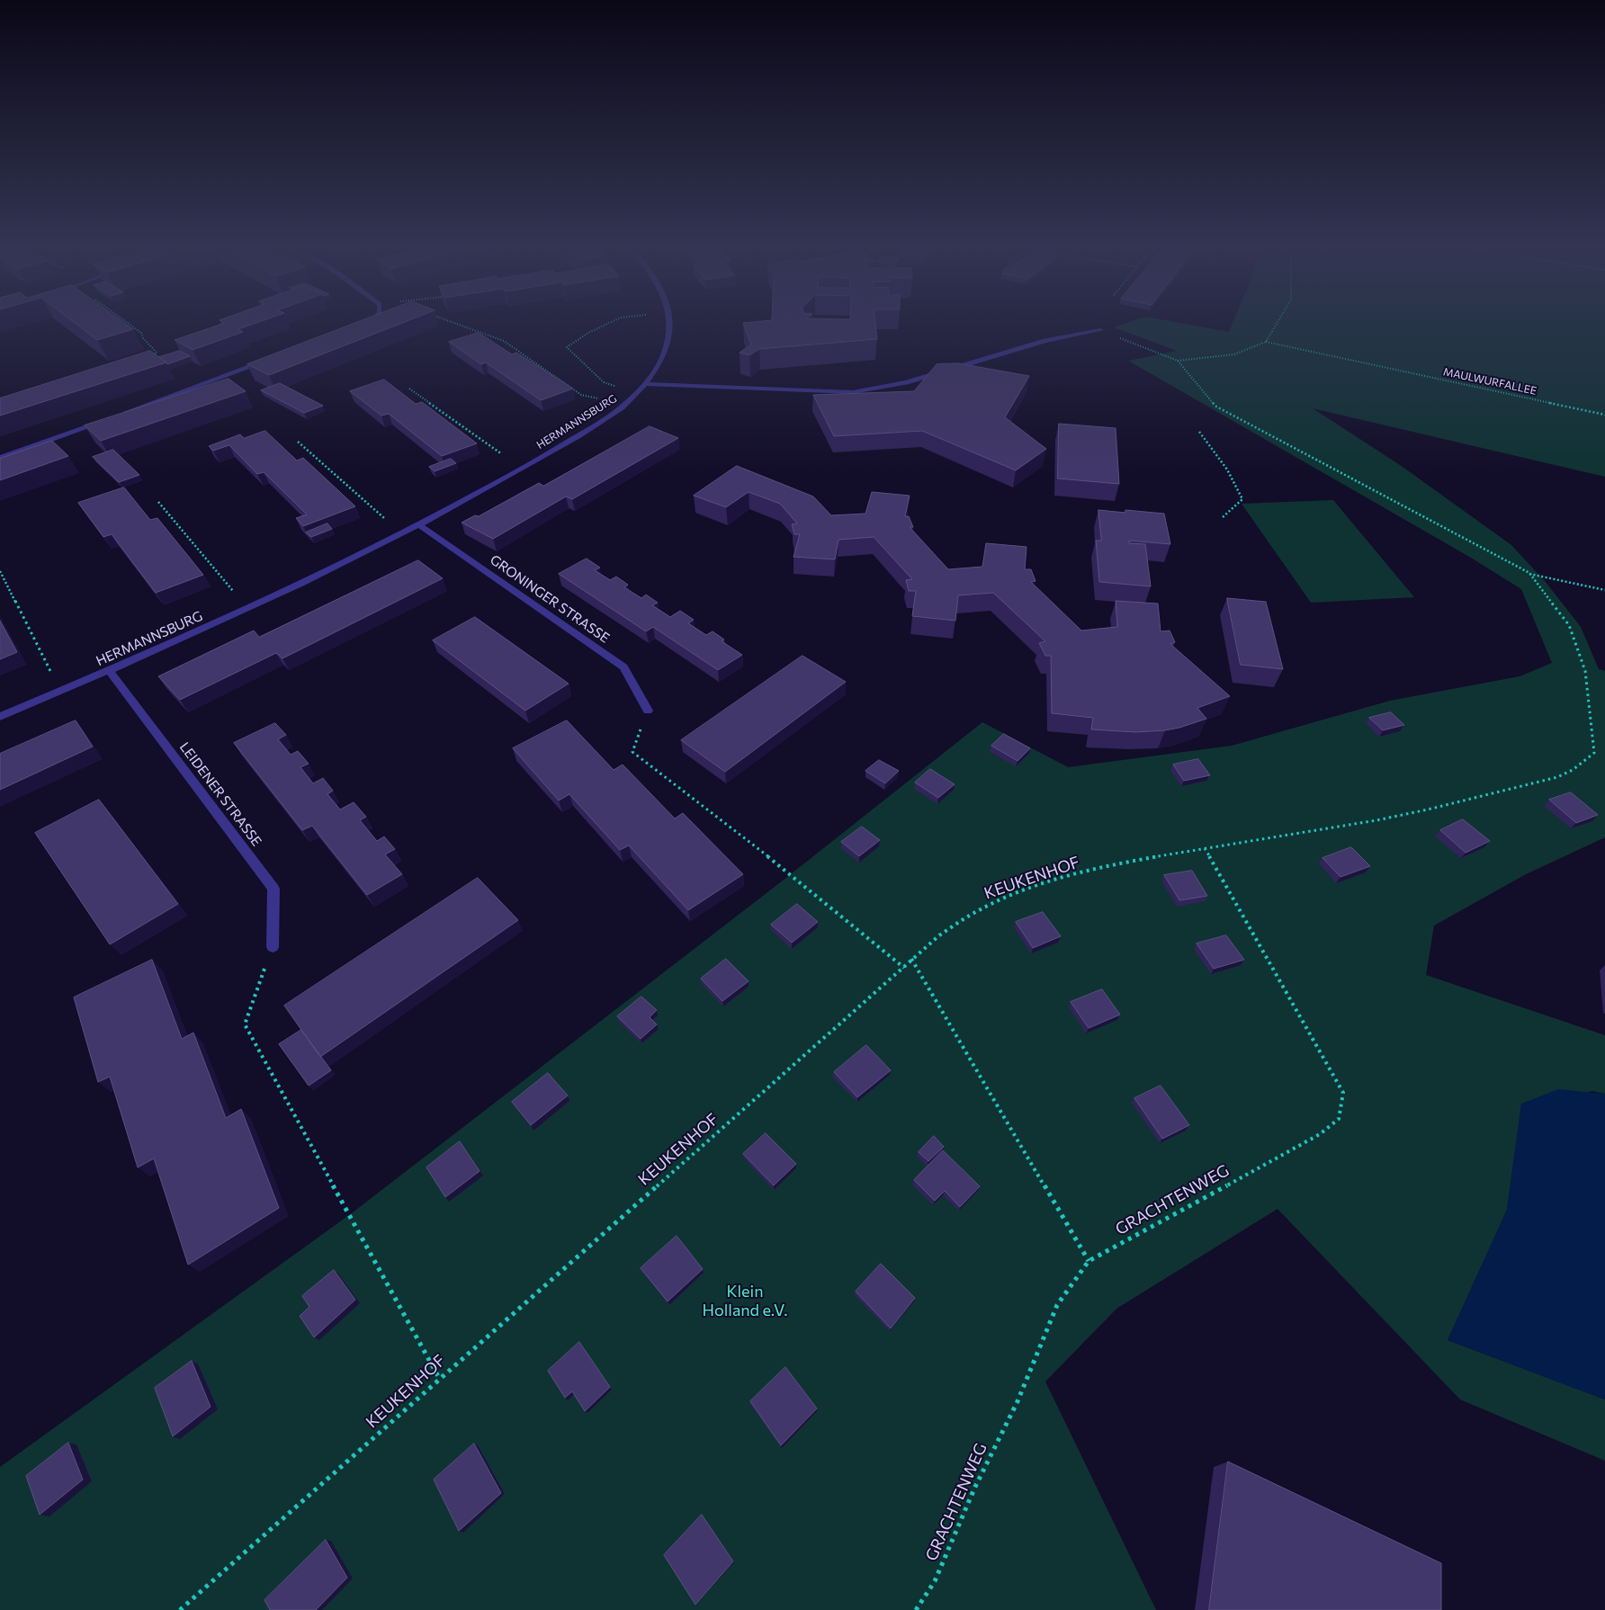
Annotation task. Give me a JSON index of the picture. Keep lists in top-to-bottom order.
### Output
{
  "streets": {
    "street": ["HERMANNSBURG", "GRONINGER STRASSE", "LEIDENER STRASSE"],
    "path": ["MAULWURFALLEE", "KEUKENHOF", "GRACHTENWEG"]
  },
  "crossings": [
    ["HERMANNSBURG", "GRONINGER STRASSE"],
    ["HERMANNSBURG", "LEIDENER STRASSE"],
    ["KEUKENHOF", "GRACHTENWEG"]
  ],
  "parks": ["Klein Holland e.V."]
}
